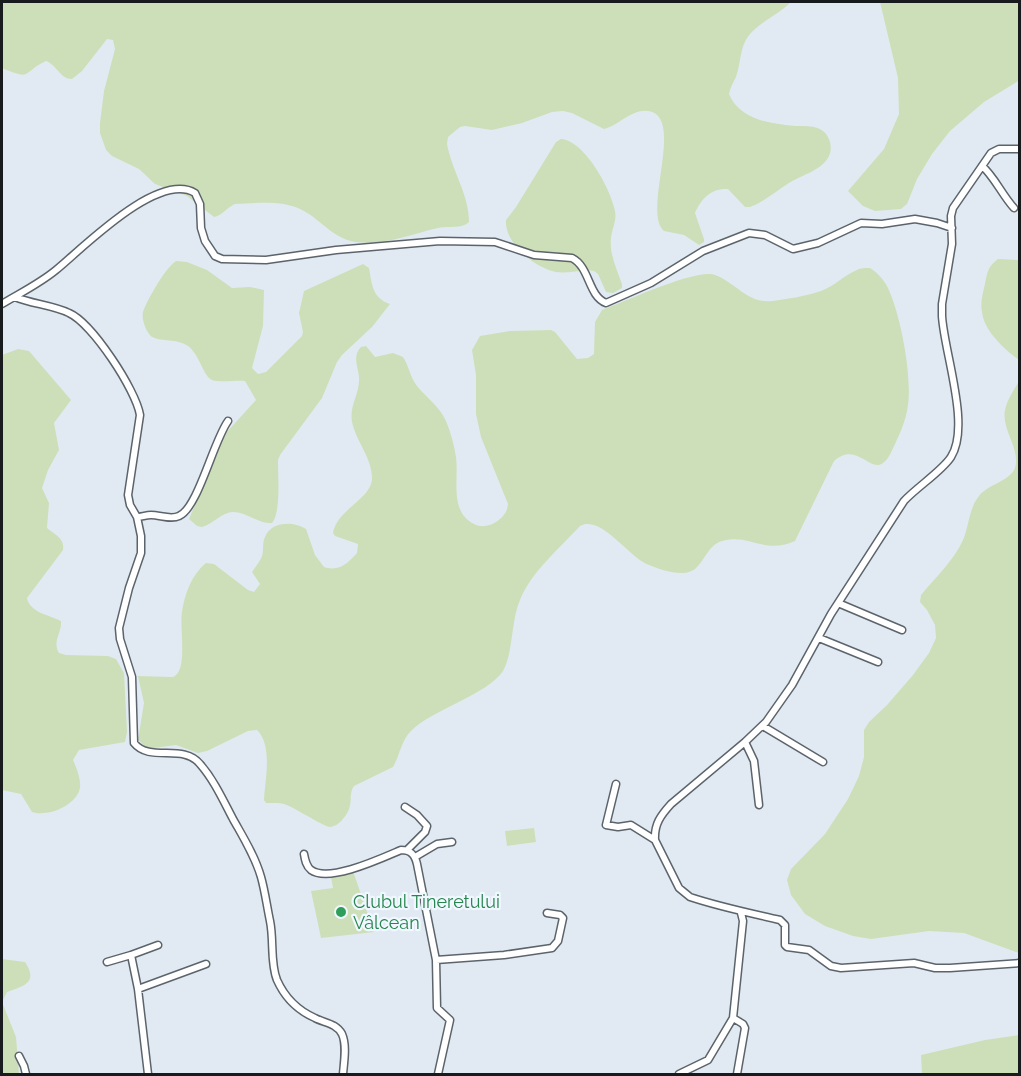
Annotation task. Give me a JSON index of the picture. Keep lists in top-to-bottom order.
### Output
{
  "places": ["Clubul Tineretului Vâlcean"]
}
